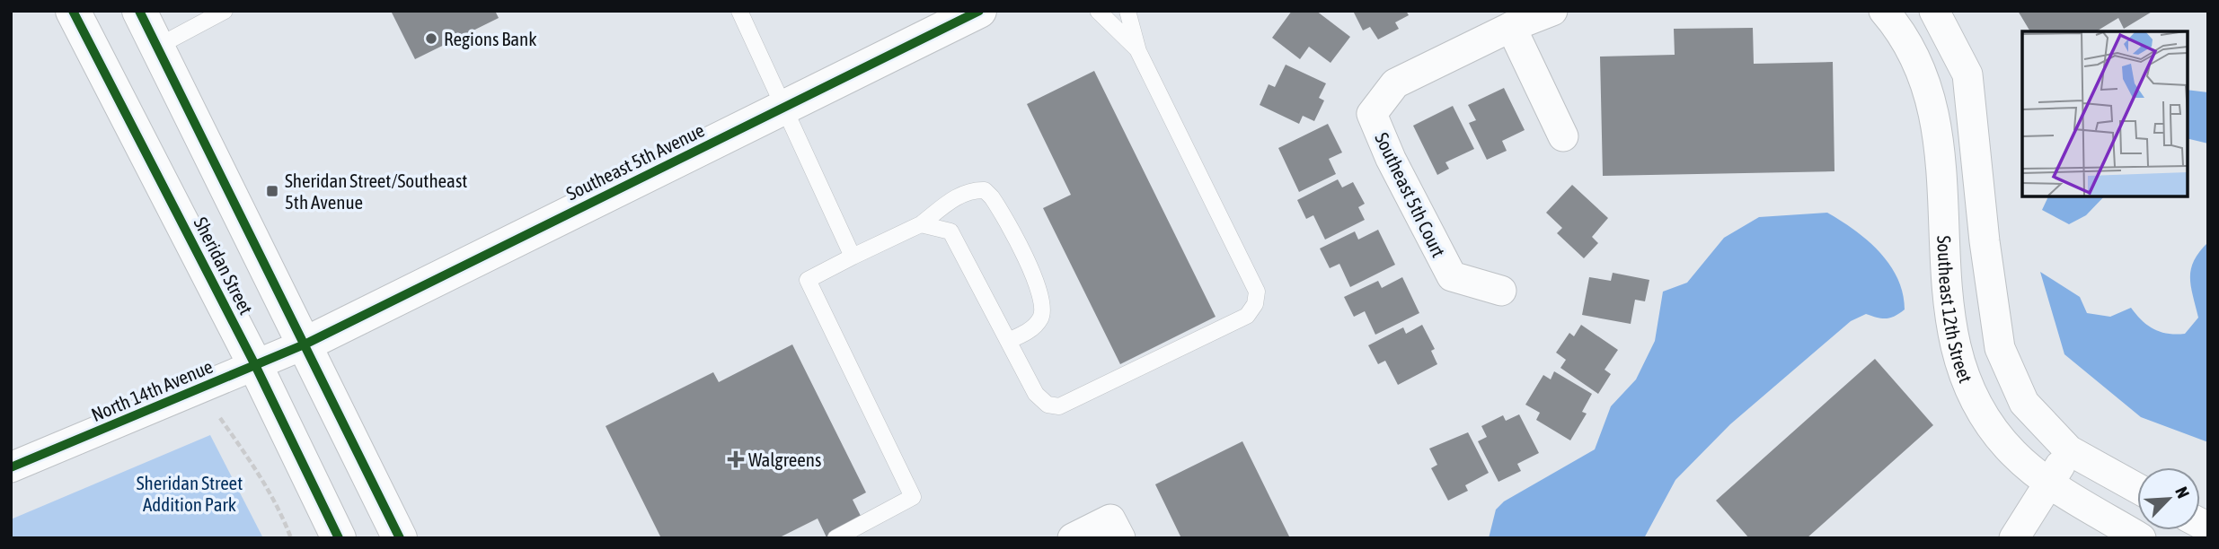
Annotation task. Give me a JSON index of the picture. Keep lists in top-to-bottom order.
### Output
{
  "streets": {
    "main road": ["Southeast 5th Avenue", "Sheridan Street"],
    "street": ["Southeast 5th Court", "Southeast 12th Street", "North 14th Avenue"]
  },
  "crossings": [
    ["Southeast 5th Avenue", "Sheridan Street"],
    ["Southeast 5th Avenue", "North 14th Avenue"],
    ["Sheridan Street", "North 14th Avenue"]
  ],
  "parks": ["Sheridan Street Addition Park"],
  "places": {
    "other": ["Regions Bank"],
    "transit": ["Sheridan Street/Southeast 5th Avenue"],
    "health": ["Walgreens"]
  },
  "north": "top right"
}
